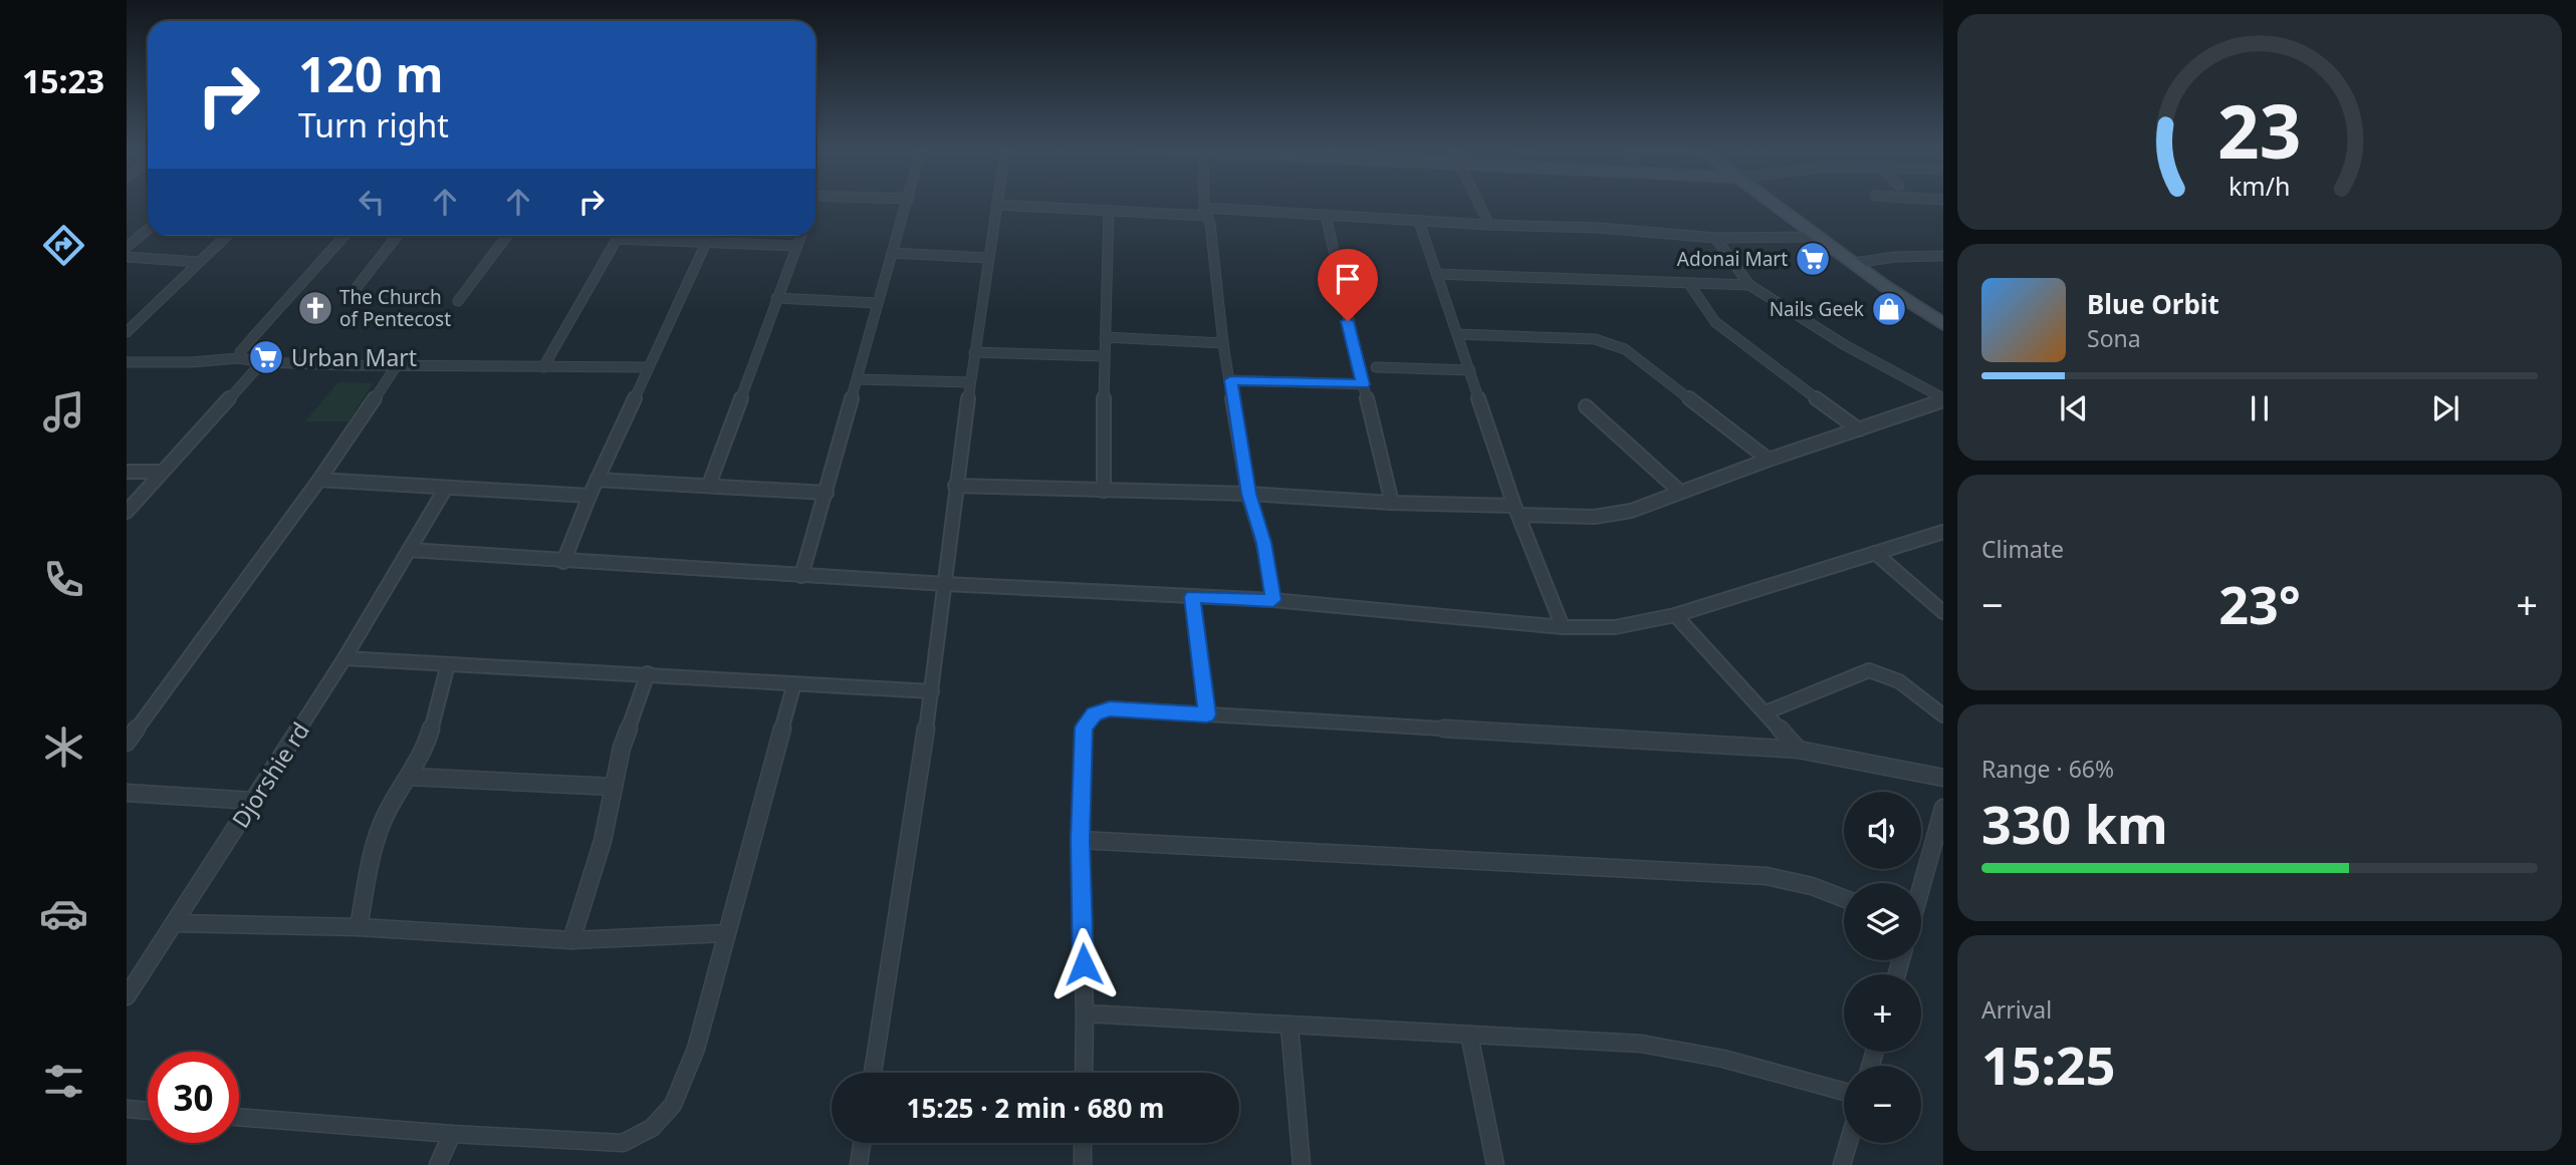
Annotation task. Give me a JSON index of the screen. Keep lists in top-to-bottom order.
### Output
{
  "streets": {
    "street": ["Djorshie rd"]
  },
  "places": {
    "supermarket": ["Adonai Mart", "Urban Mart"],
    "church": ["The Church of Pentecost"],
    "shop": ["Nails Geek"]
  },
  "page": {
    "tabs": "15:23",
    "turn": ["120 m", "Turn right"],
    "song": ["Blue Orbit", "Sona"],
    "tile": [
      "Climate",
      ["Range · 66%", "330 km"],
      ["Arrival", "15:25"]
    ],
    "heat": ["−", "23°", "+"],
    "map_buttons": ["+", "−"],
    "limit": "30",
    "trip": "15:25 · 2 min · 680 m",
    "gauge": ["23", "km/h"]
  }
}
